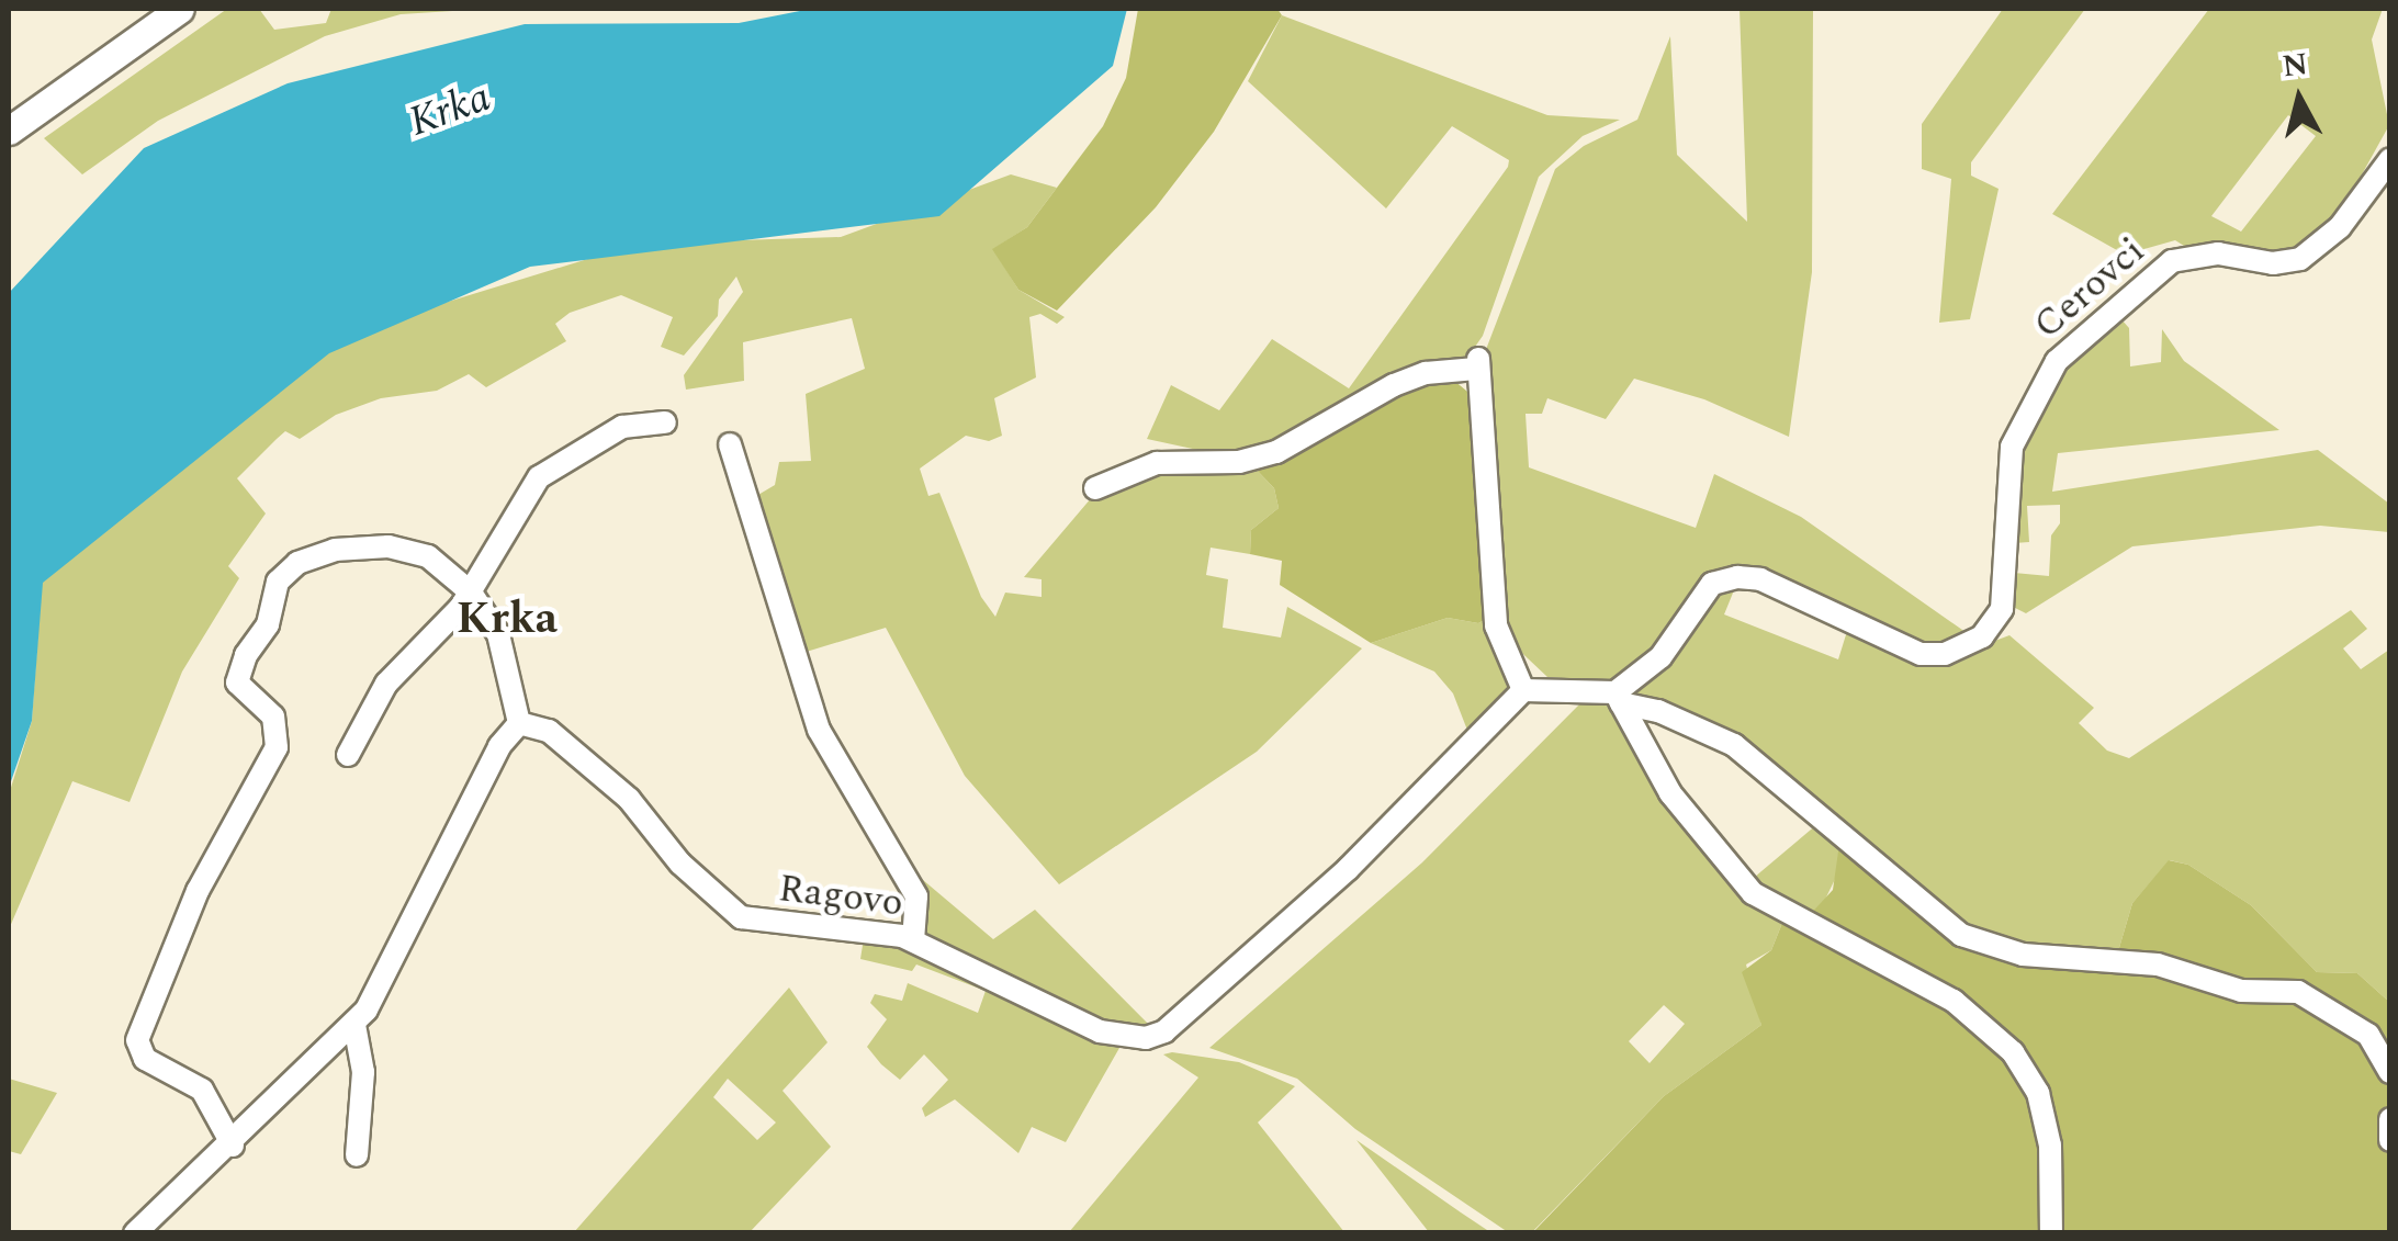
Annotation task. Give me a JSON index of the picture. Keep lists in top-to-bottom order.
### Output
{
  "streets": {
    "street": ["Cerovci", "Ragovo"]
  },
  "districts": ["Krka"],
  "water": ["Krka"],
  "north": "top"
}
